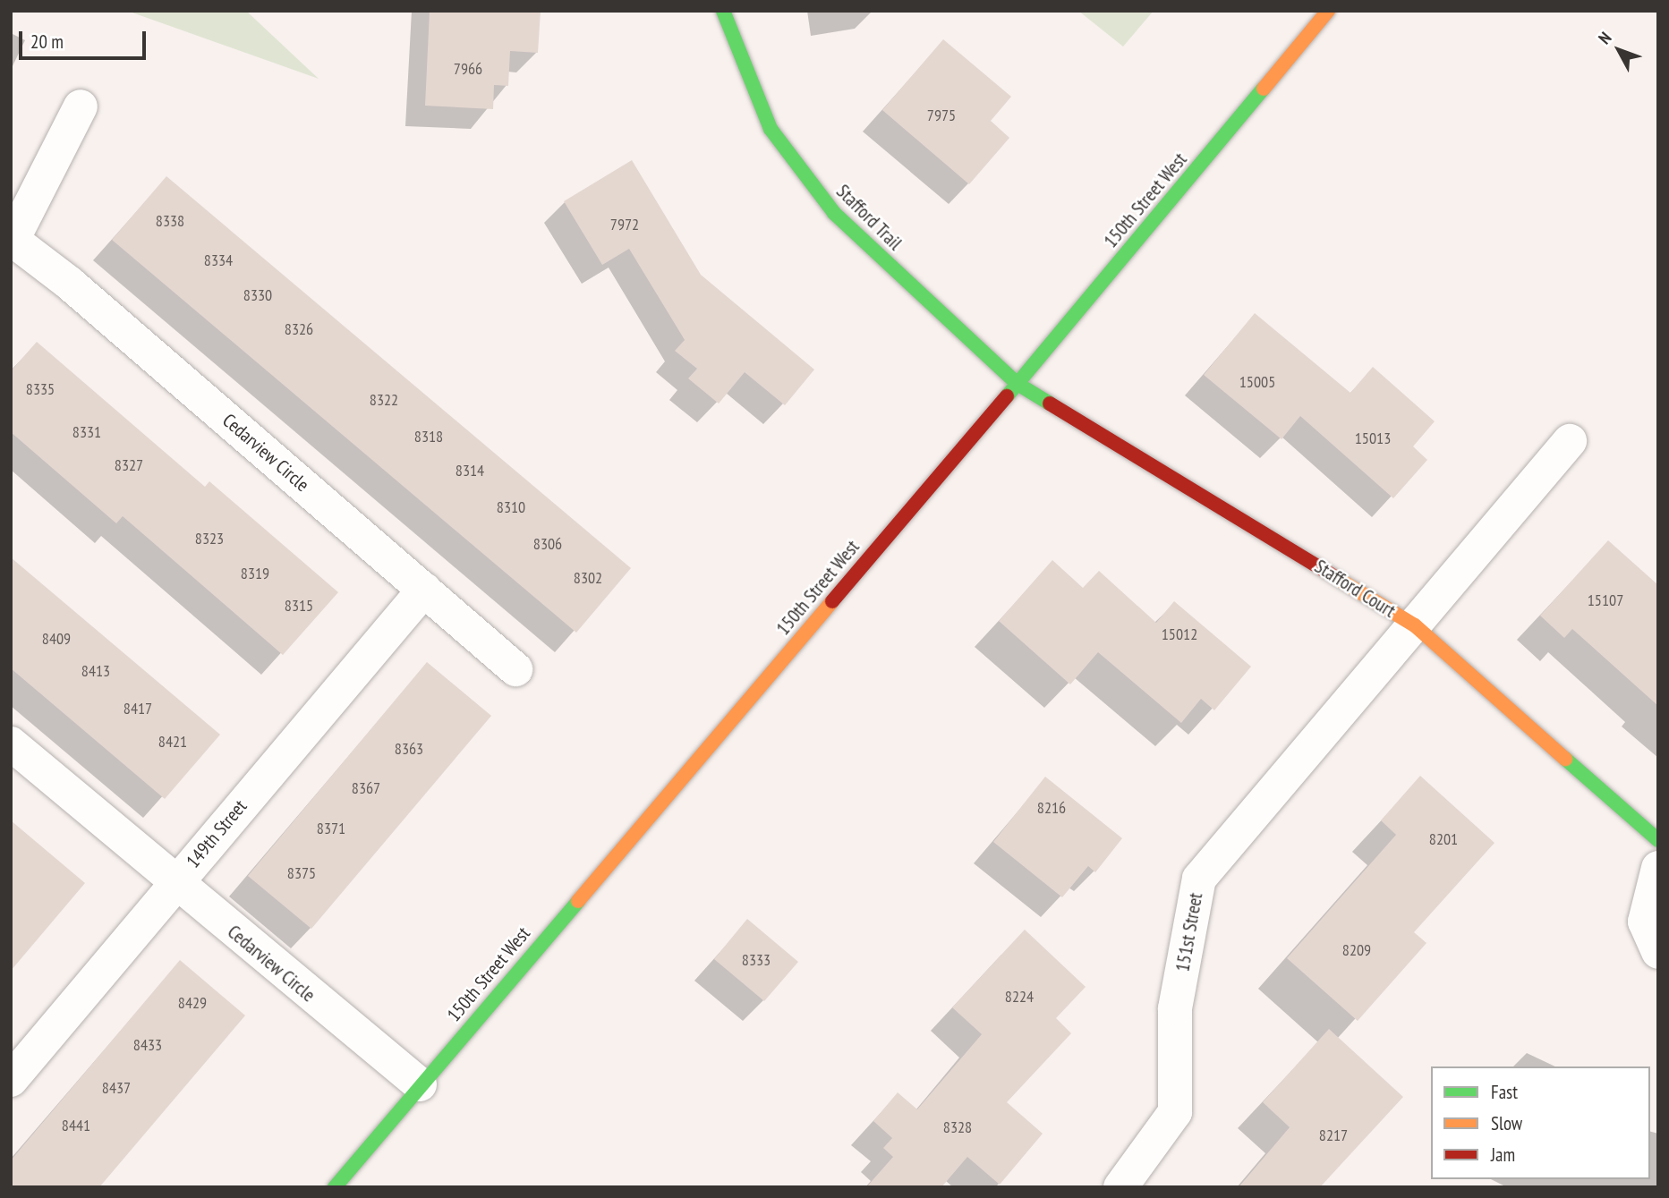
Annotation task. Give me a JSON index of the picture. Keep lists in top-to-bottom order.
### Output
{
  "streets": {
    "street": [
      "150th Street West",
      "Stafford Trail",
      "Cedarview Circle",
      "Stafford Court",
      "149th Street",
      "151st Street"
    ]
  },
  "crossings": [
    ["150th Street West", "Stafford Trail"],
    ["150th Street West", "Cedarview Circle"],
    ["150th Street West", "Stafford Court"],
    ["Stafford Trail", "Stafford Court"],
    ["Cedarview Circle", "149th Street"],
    ["Stafford Court", "151st Street"]
  ],
  "house_numbers": [
    "7966",
    "7975",
    "8338",
    "7972",
    "8334",
    "8330",
    "8326",
    "15005",
    "8335",
    "8322",
    "8331",
    "8318",
    "15013",
    "8327",
    "8314",
    "8310",
    "8323",
    "8306",
    "8319",
    "8302",
    "15107",
    "8315",
    "15012",
    "8409",
    "8413",
    "8417",
    "8421",
    "8363",
    "8367",
    "8216",
    "8371",
    "8201",
    "8375",
    "8209",
    "8333",
    "8224",
    "8429",
    "8433",
    "8437",
    "8441",
    "8328",
    "8217"
  ],
  "legend": ["Fast", "Slow", "Jam"],
  "scale_bar": "20 m",
  "north": "top left"
}
